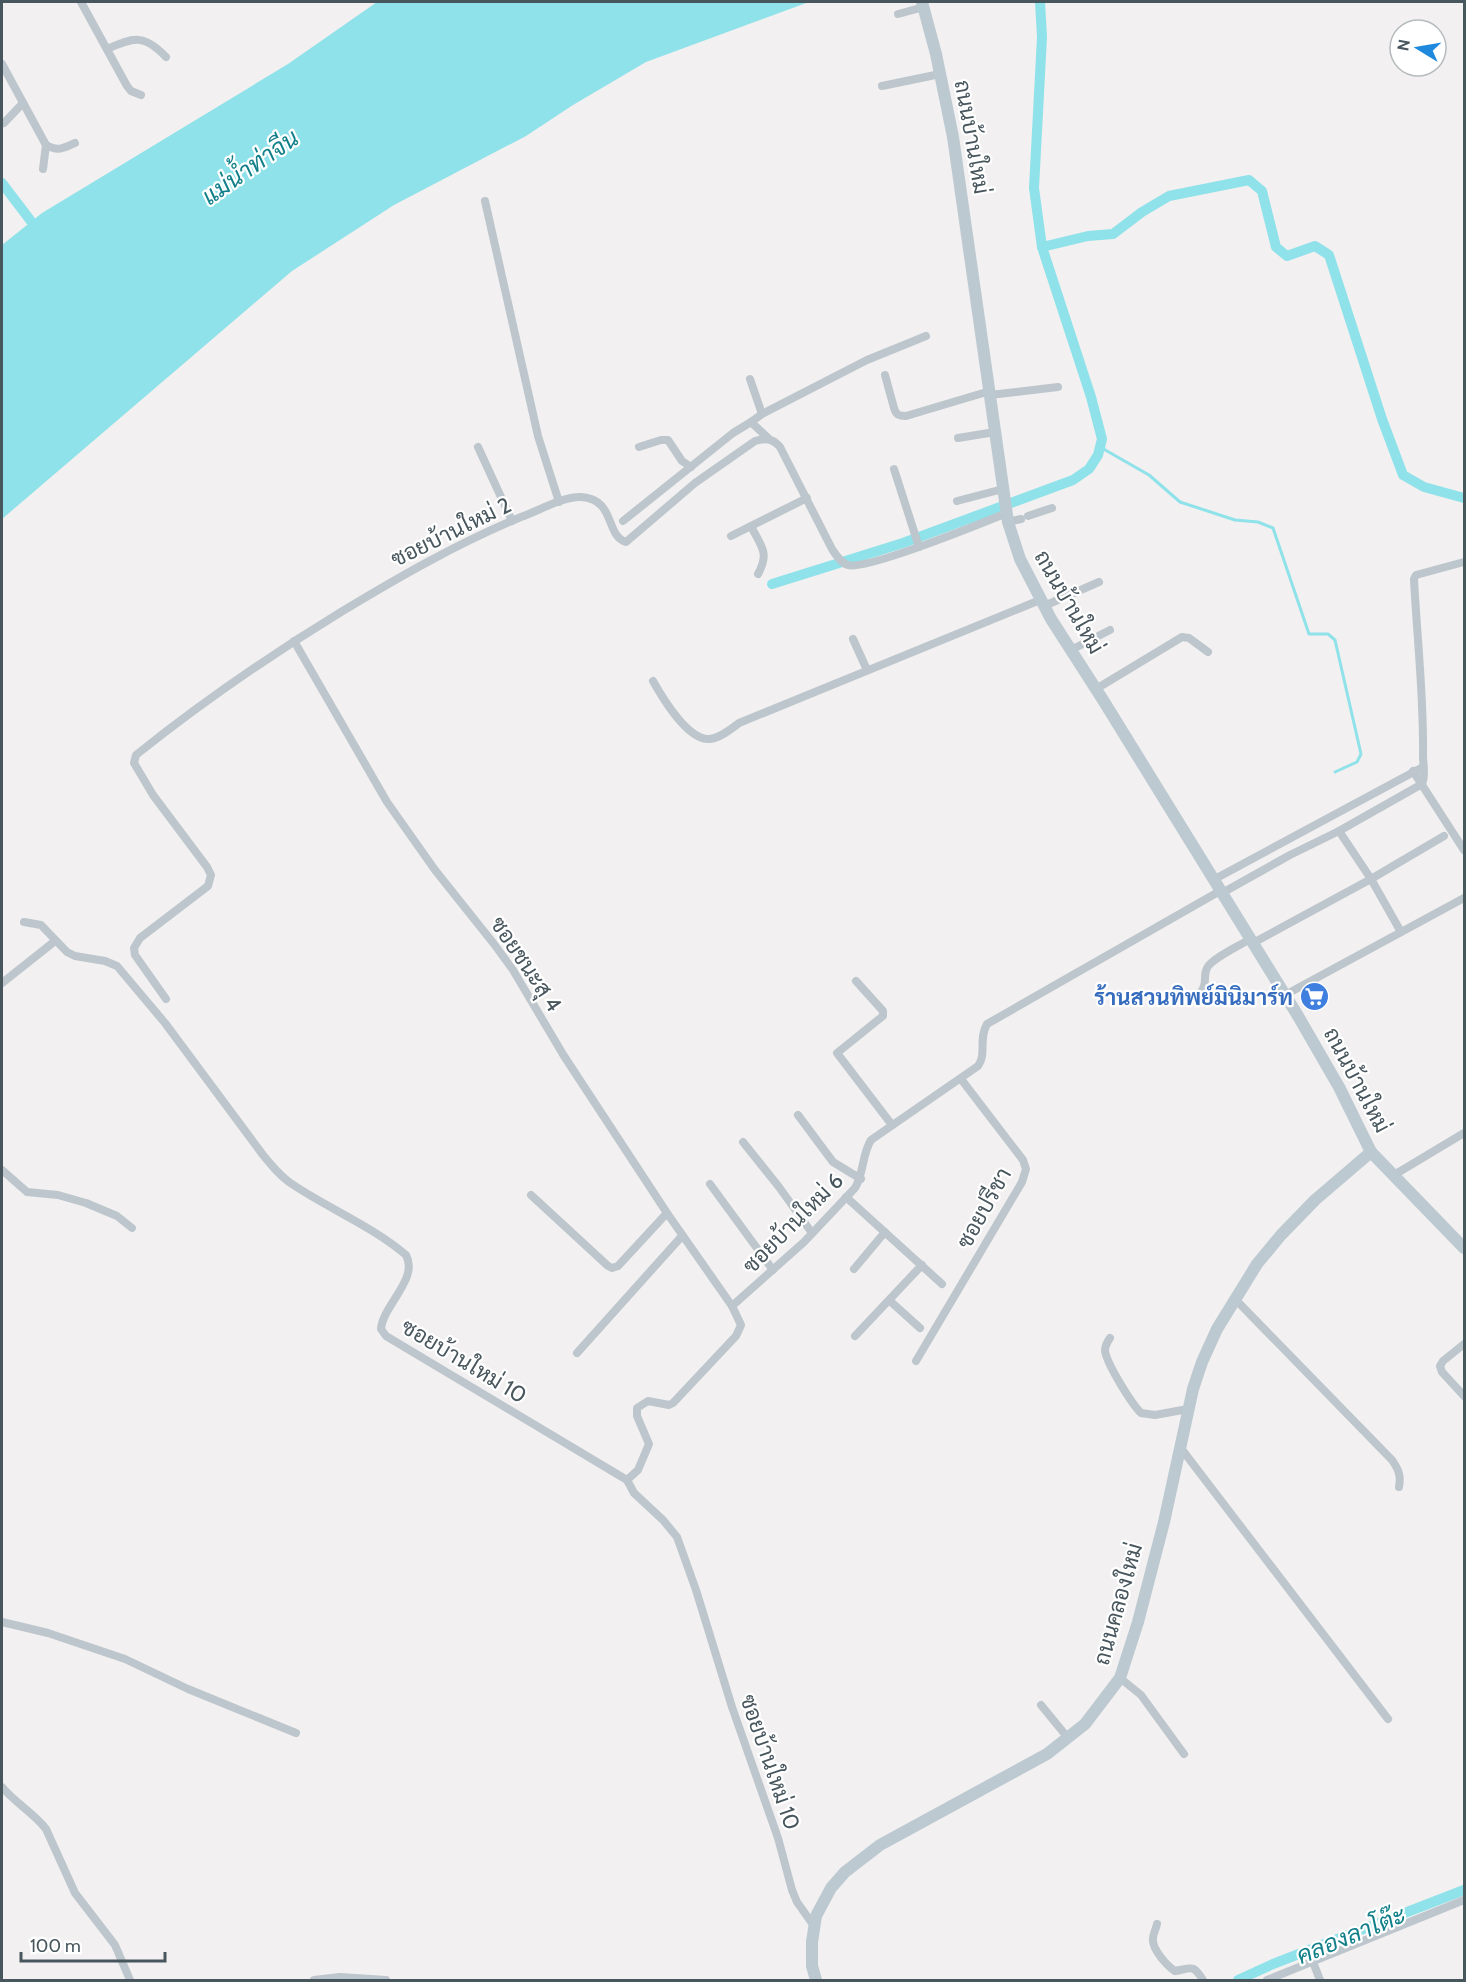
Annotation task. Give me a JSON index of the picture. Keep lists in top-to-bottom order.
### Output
{
  "streets": {
    "street": [
      "ถนนบ้านใหม่",
      "ซอยบ้านใหม่ 2",
      "ซอยชนะสุ 4",
      "ซอยปรีชา",
      "ซอยบ้านใหม่ 6",
      "ซอยบ้านใหม่ 10",
      "ถนนคลองใหม่"
    ]
  },
  "crossings": [
    ["ถนนบ้านใหม่", "ซอยบ้านใหม่ 6"],
    ["ถนนบ้านใหม่", "ถนนคลองใหม่"],
    ["ซอยบ้านใหม่ 2", "ซอยชนะสุ 4"],
    ["ซอยชนะสุ 4", "ซอยบ้านใหม่ 6"],
    ["ซอยปรีชา", "ซอยบ้านใหม่ 6"],
    ["ซอยบ้านใหม่ 10", "ถนนคลองใหม่"]
  ],
  "water": ["แม่น้ำท่าจีน", "คลองลาโต๊ะ"],
  "places": {
    "supermarket": ["ร้านสวนทิพย์มินิมาร์ท"]
  },
  "scale_bar": "100 m",
  "north": "left"
}
